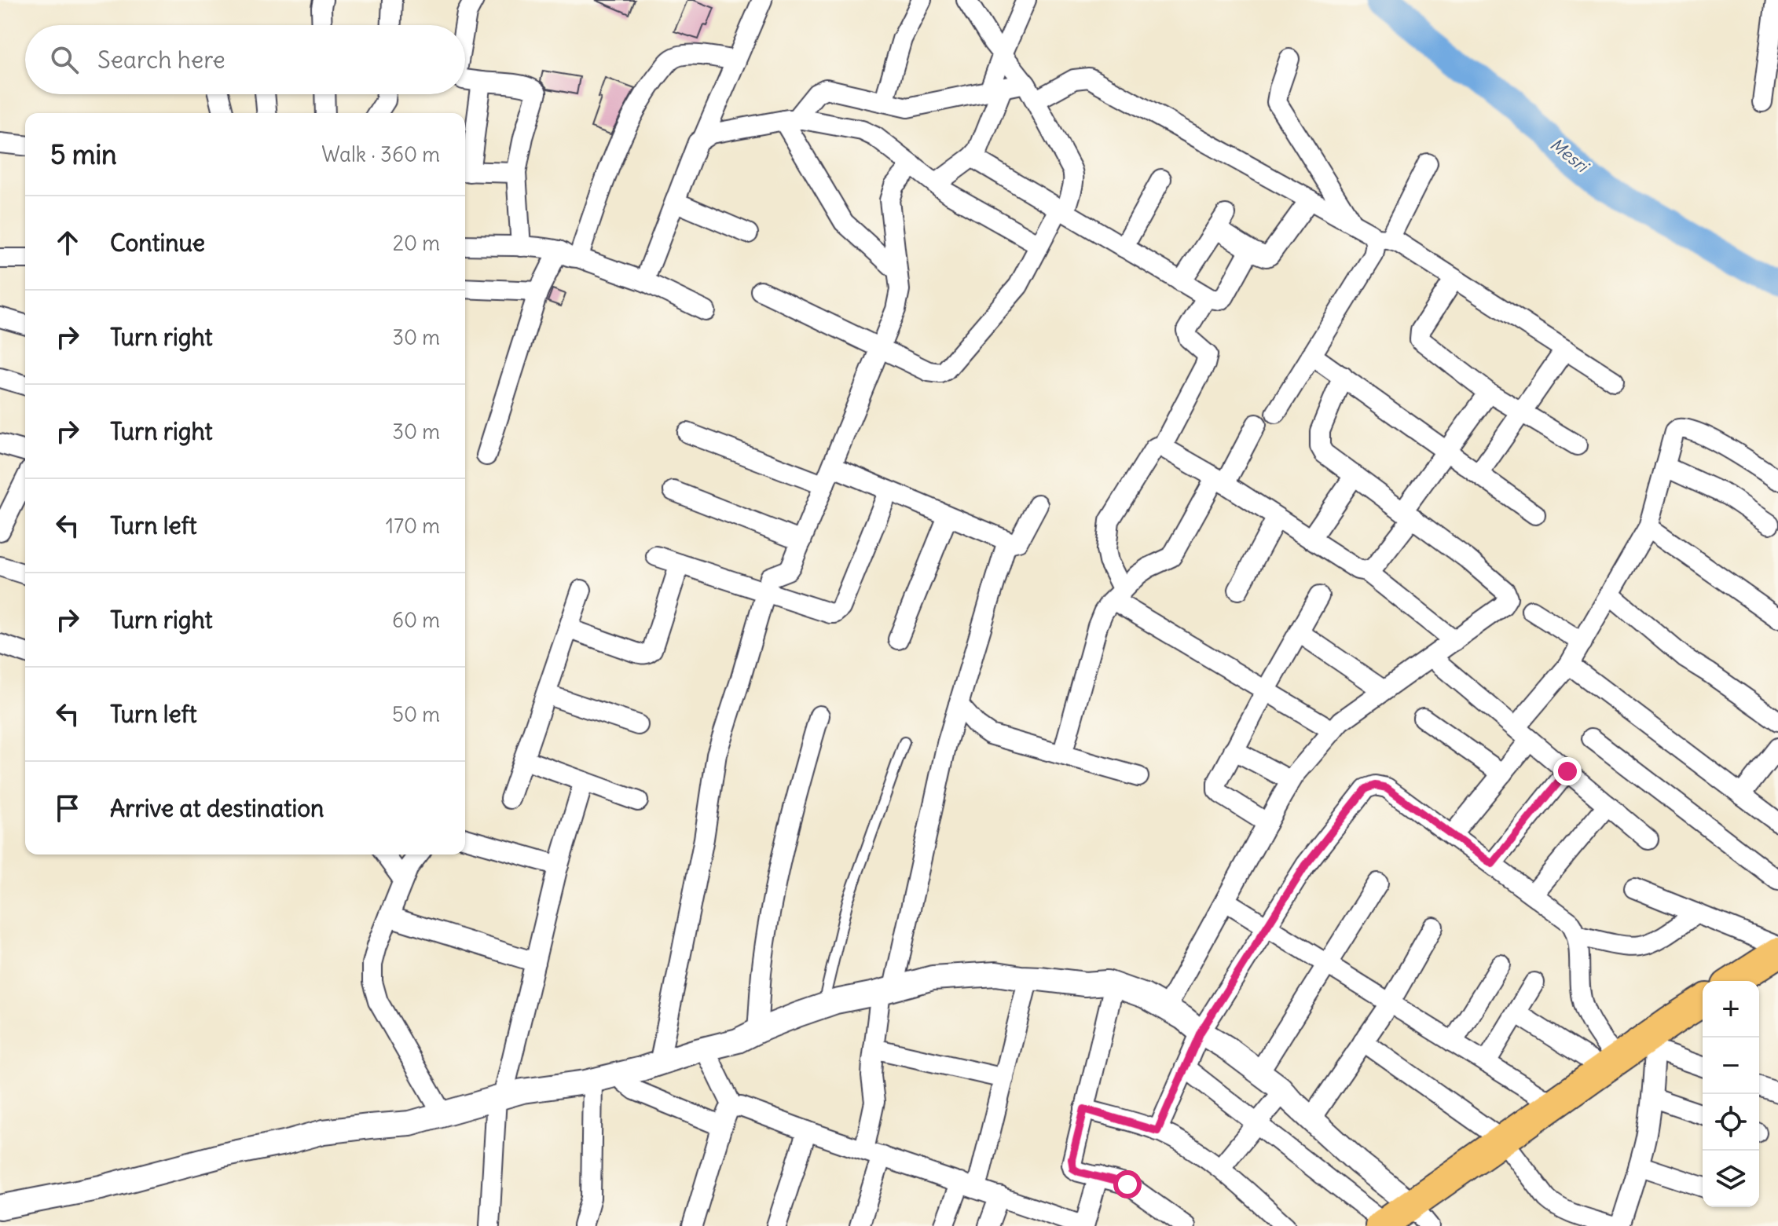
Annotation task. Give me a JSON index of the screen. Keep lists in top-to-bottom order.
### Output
{
  "water": ["Mesri"],
  "page": {
    "search": "Search here",
    "heading": ["5 min", "Walk · 360 m"],
    "list": [
      ["Continue", "20 m"],
      ["Turn right", "30 m"],
      ["Turn right", "30 m"],
      ["Turn left", "170 m"],
      ["Turn right", "60 m"],
      ["Turn left", "50 m"],
      "Arrive at destination"
    ],
    "map_buttons": ["+", "−"]
  }
}
